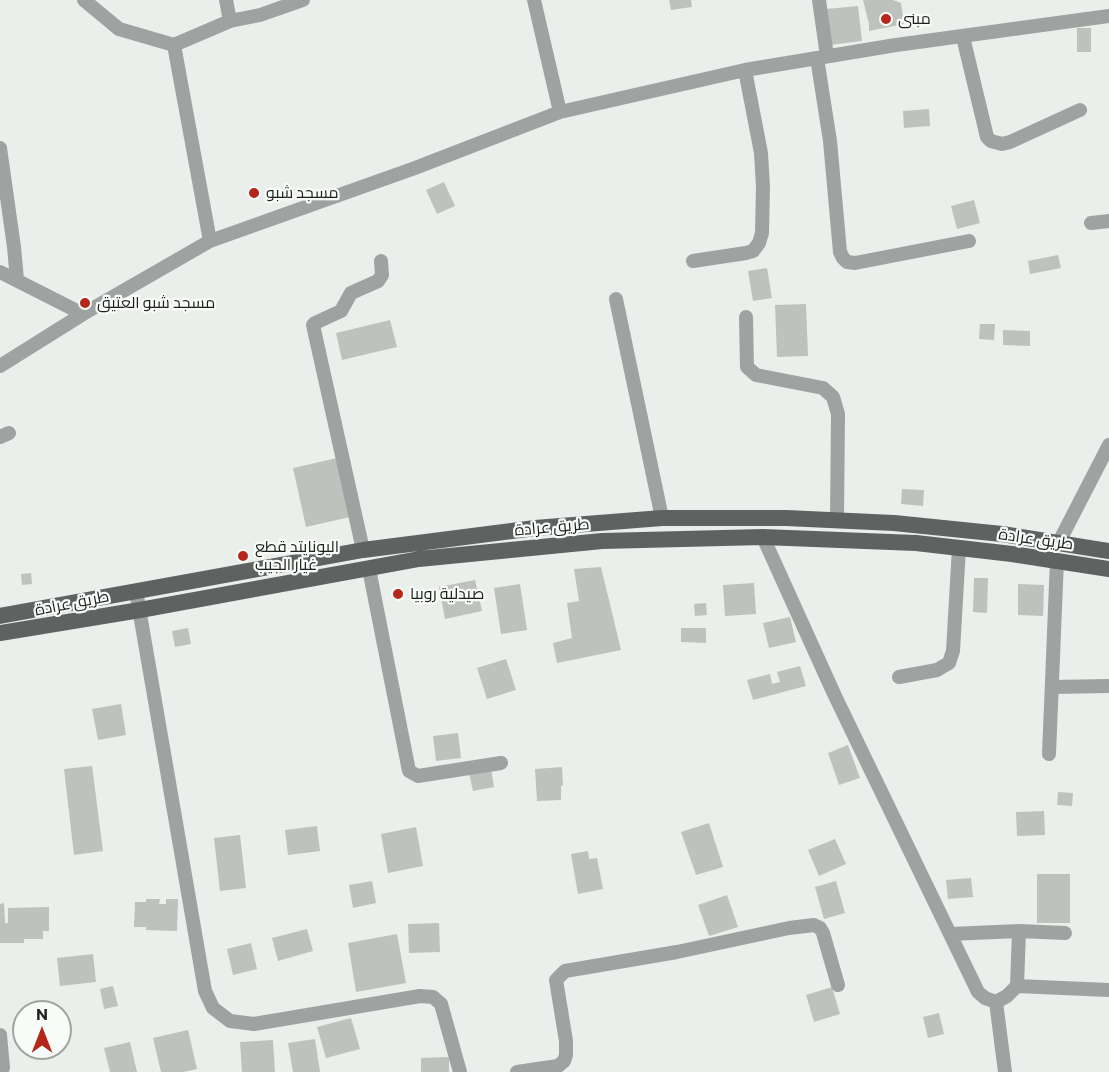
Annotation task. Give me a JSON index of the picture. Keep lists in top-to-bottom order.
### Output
{
  "streets": {
    "main road": ["طريق عرادة"]
  },
  "places": [
    "مبنى",
    "مسجد شبو",
    "مسجد شبو العتيق",
    "اليونايتد قطع غيار الجيب",
    "صيدلية روبيا"
  ],
  "north": "top"
}
